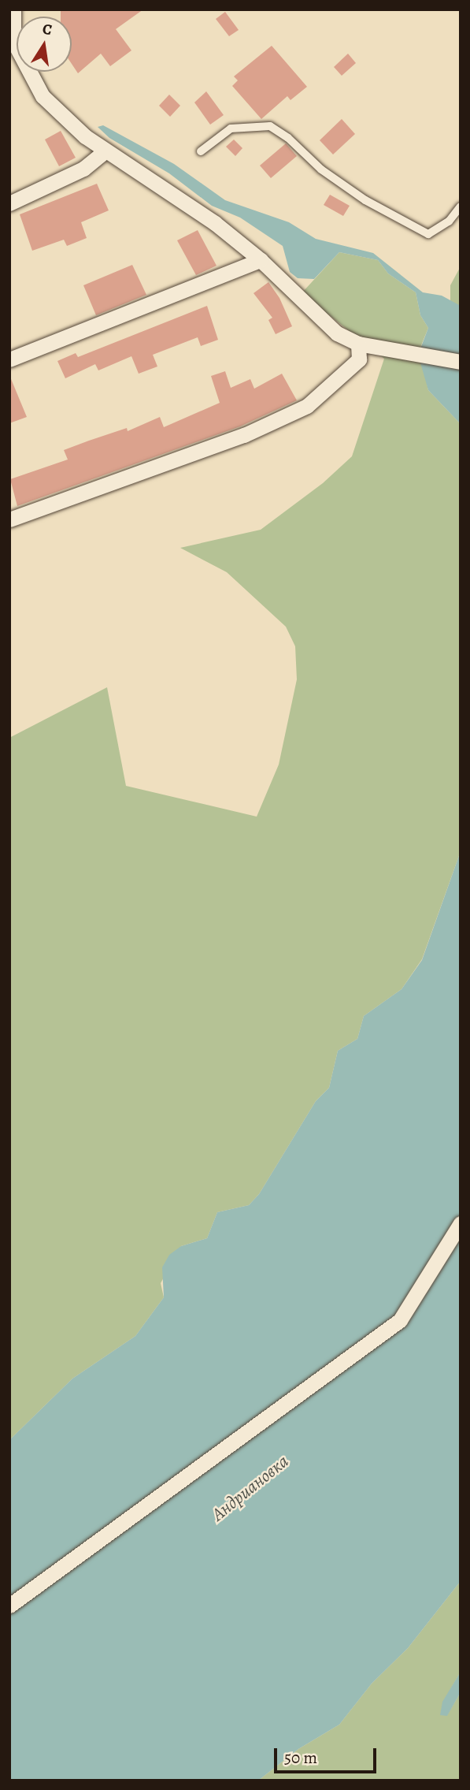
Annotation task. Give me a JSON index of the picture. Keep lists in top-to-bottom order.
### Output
{
  "water": ["Андриановка"],
  "scale_bar": "50 m",
  "north": "top"
}
